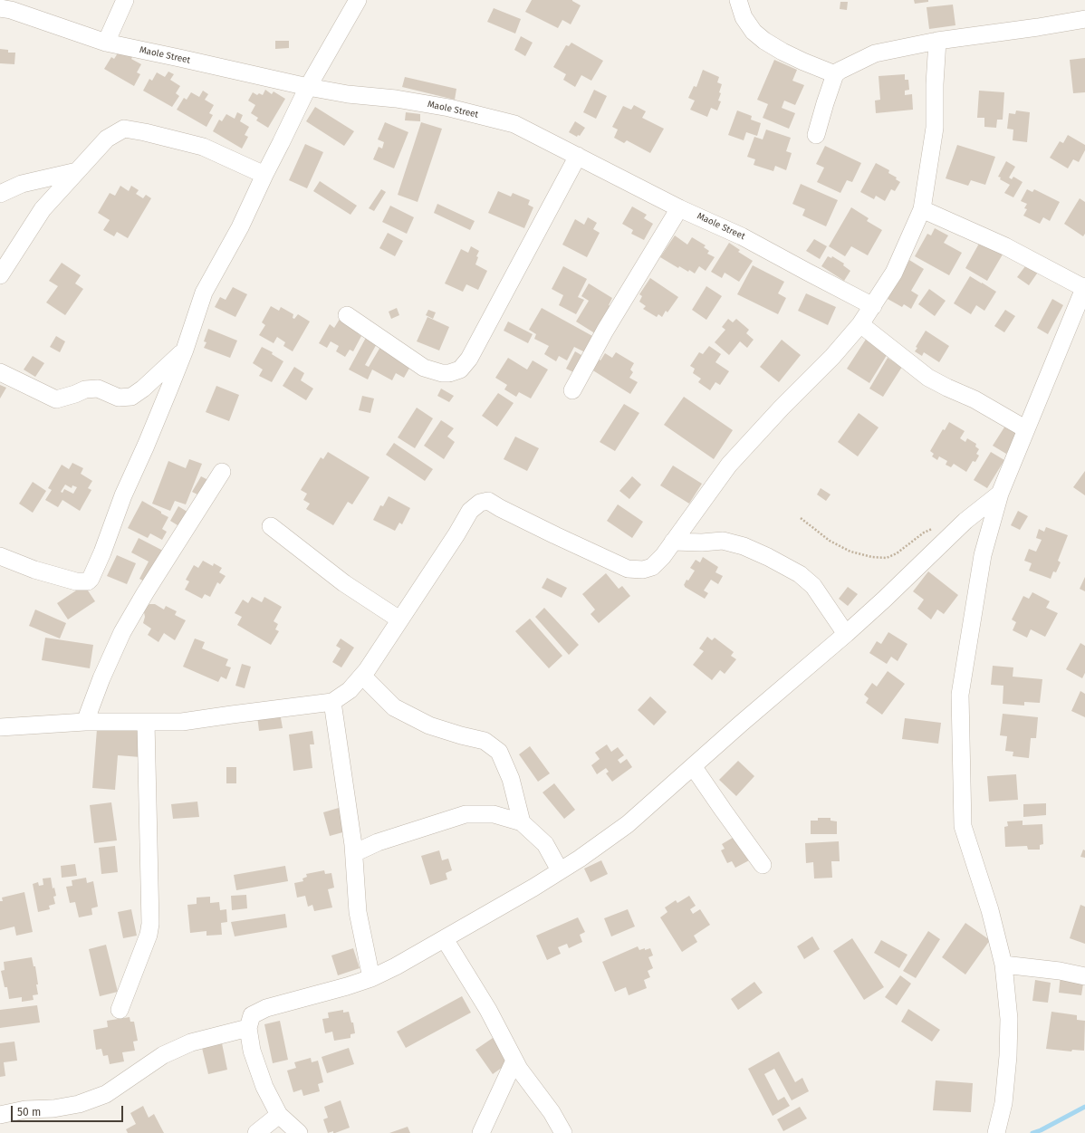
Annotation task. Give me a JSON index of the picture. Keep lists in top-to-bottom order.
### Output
{
  "streets": {
    "street": ["Maole Street"]
  },
  "scale_bar": "50 m"
}
